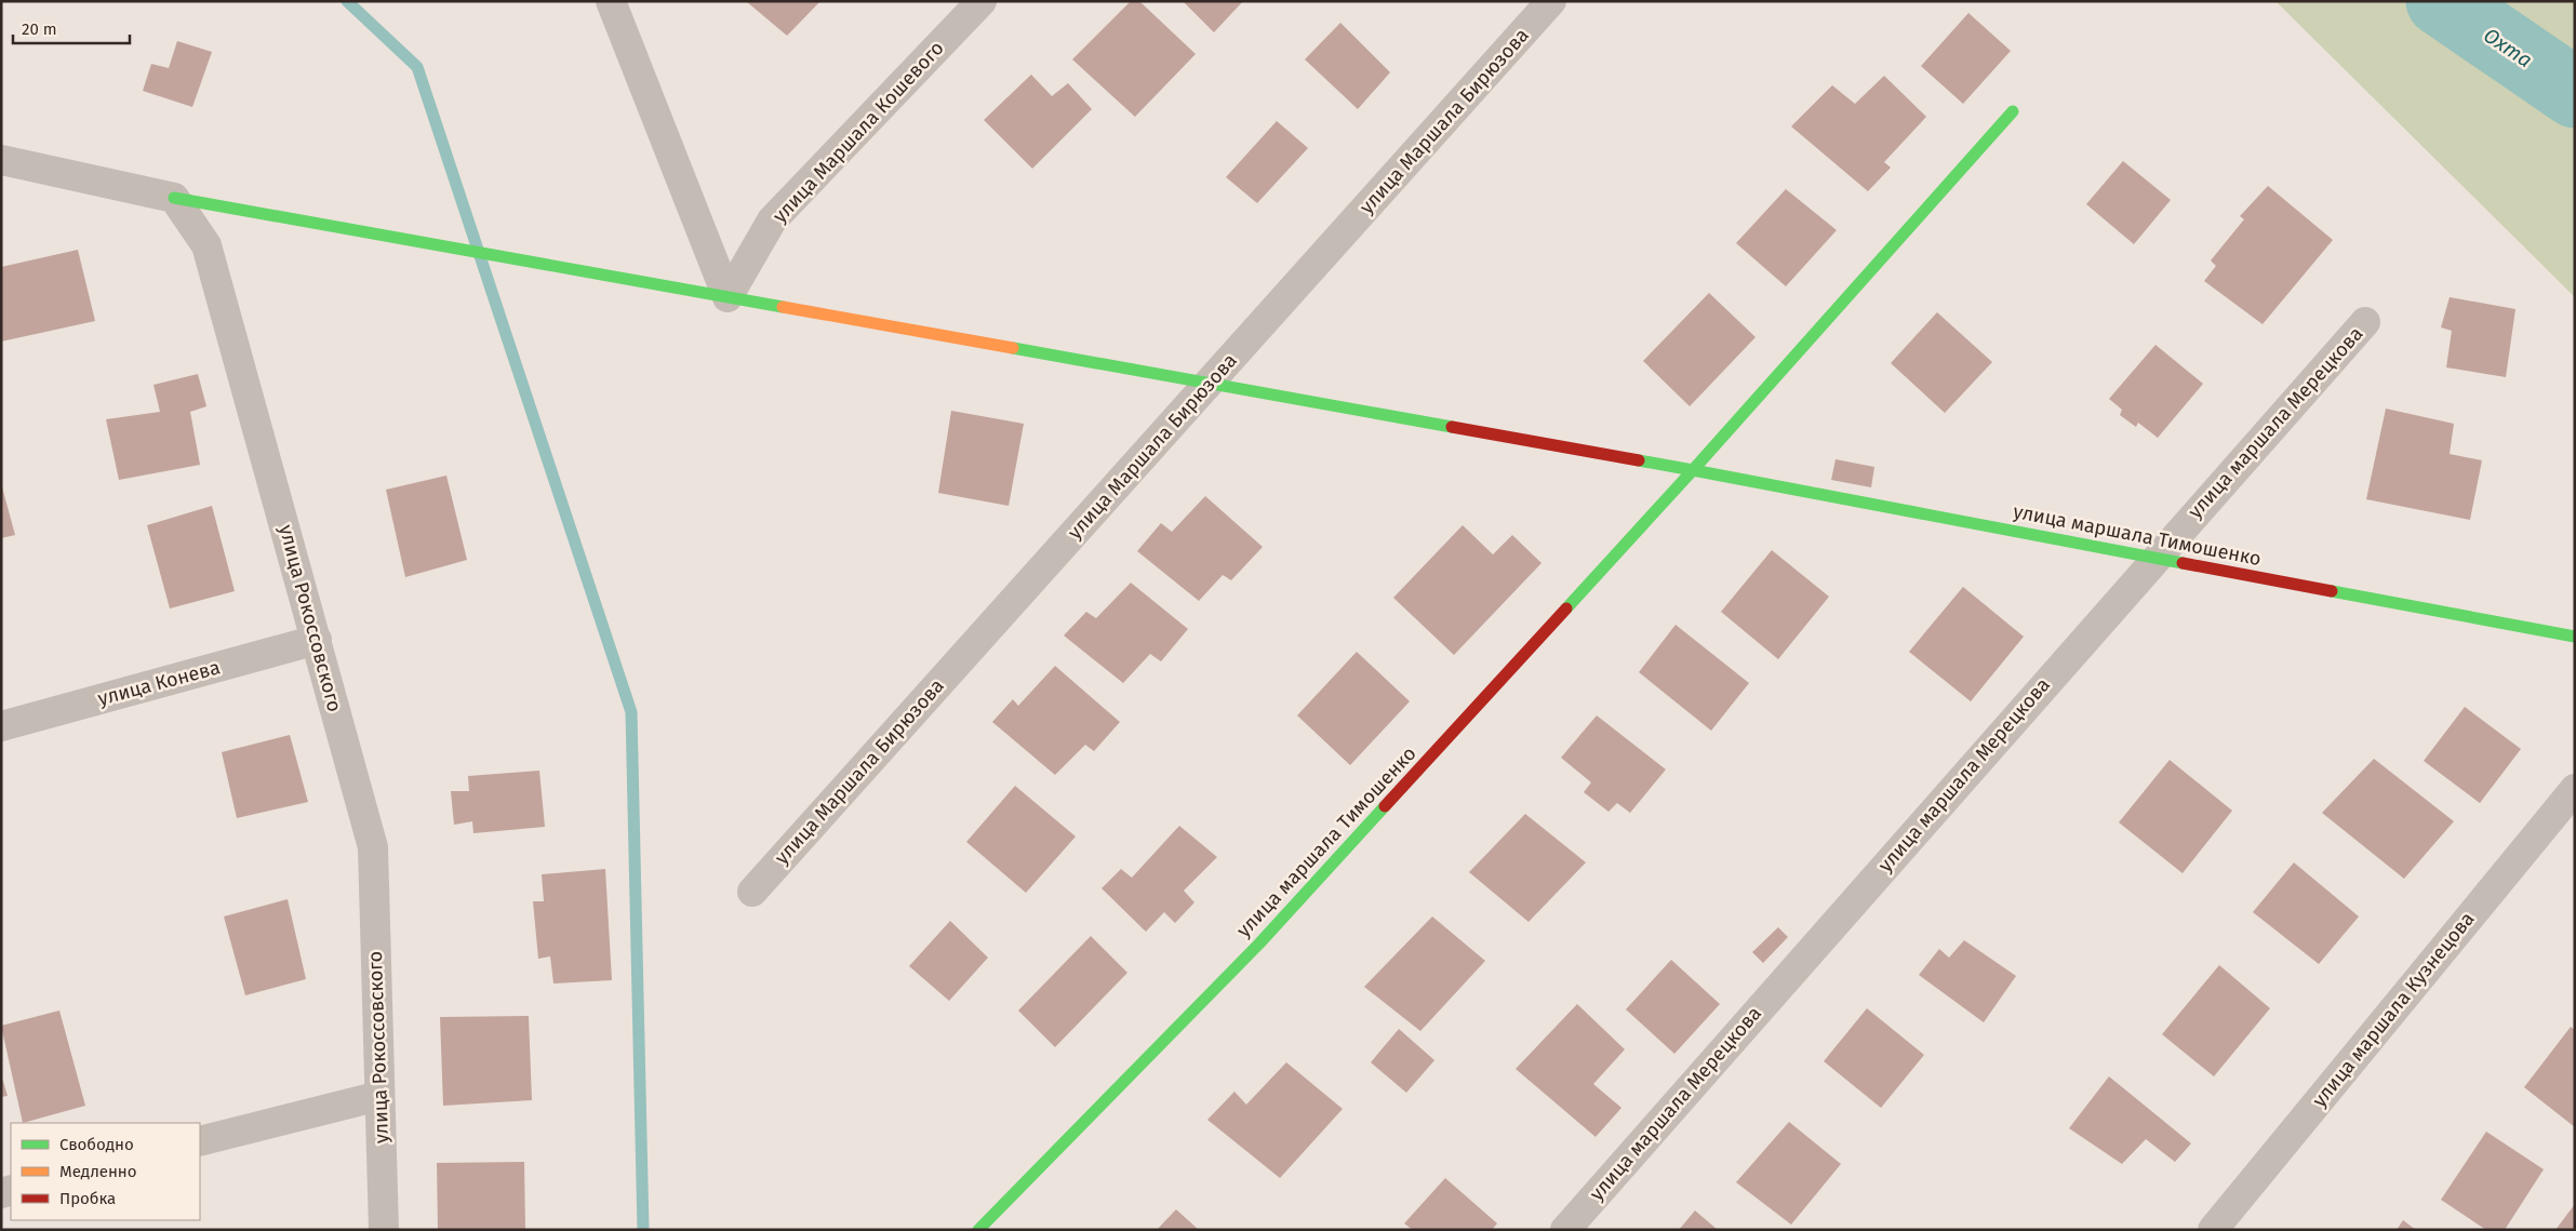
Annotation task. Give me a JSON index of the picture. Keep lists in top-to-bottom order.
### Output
{
  "streets": {
    "street": [
      "улица Маршала Бирюзова",
      "улица Маршала Кошевого",
      "улица маршала Мерецкова",
      "улица маршала Тимошенко",
      "улица Рокоссовского",
      "улица Конева",
      "улица маршала Кузнецова"
    ]
  },
  "crossings": [
    ["улица маршала Мерецкова", "улица маршала Тимошенко"],
    ["улица Рокоссовского", "улица Конева"]
  ],
  "water": ["Охта"],
  "legend": ["Свободно", "Медленно", "Пробка"],
  "scale_bar": "20 m"
}
